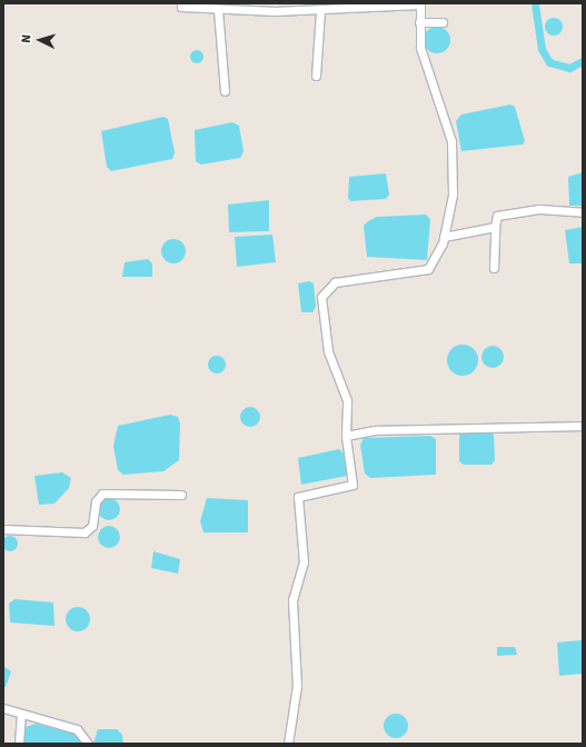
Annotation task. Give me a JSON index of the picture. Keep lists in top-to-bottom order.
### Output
{
  "north": "left"
}
